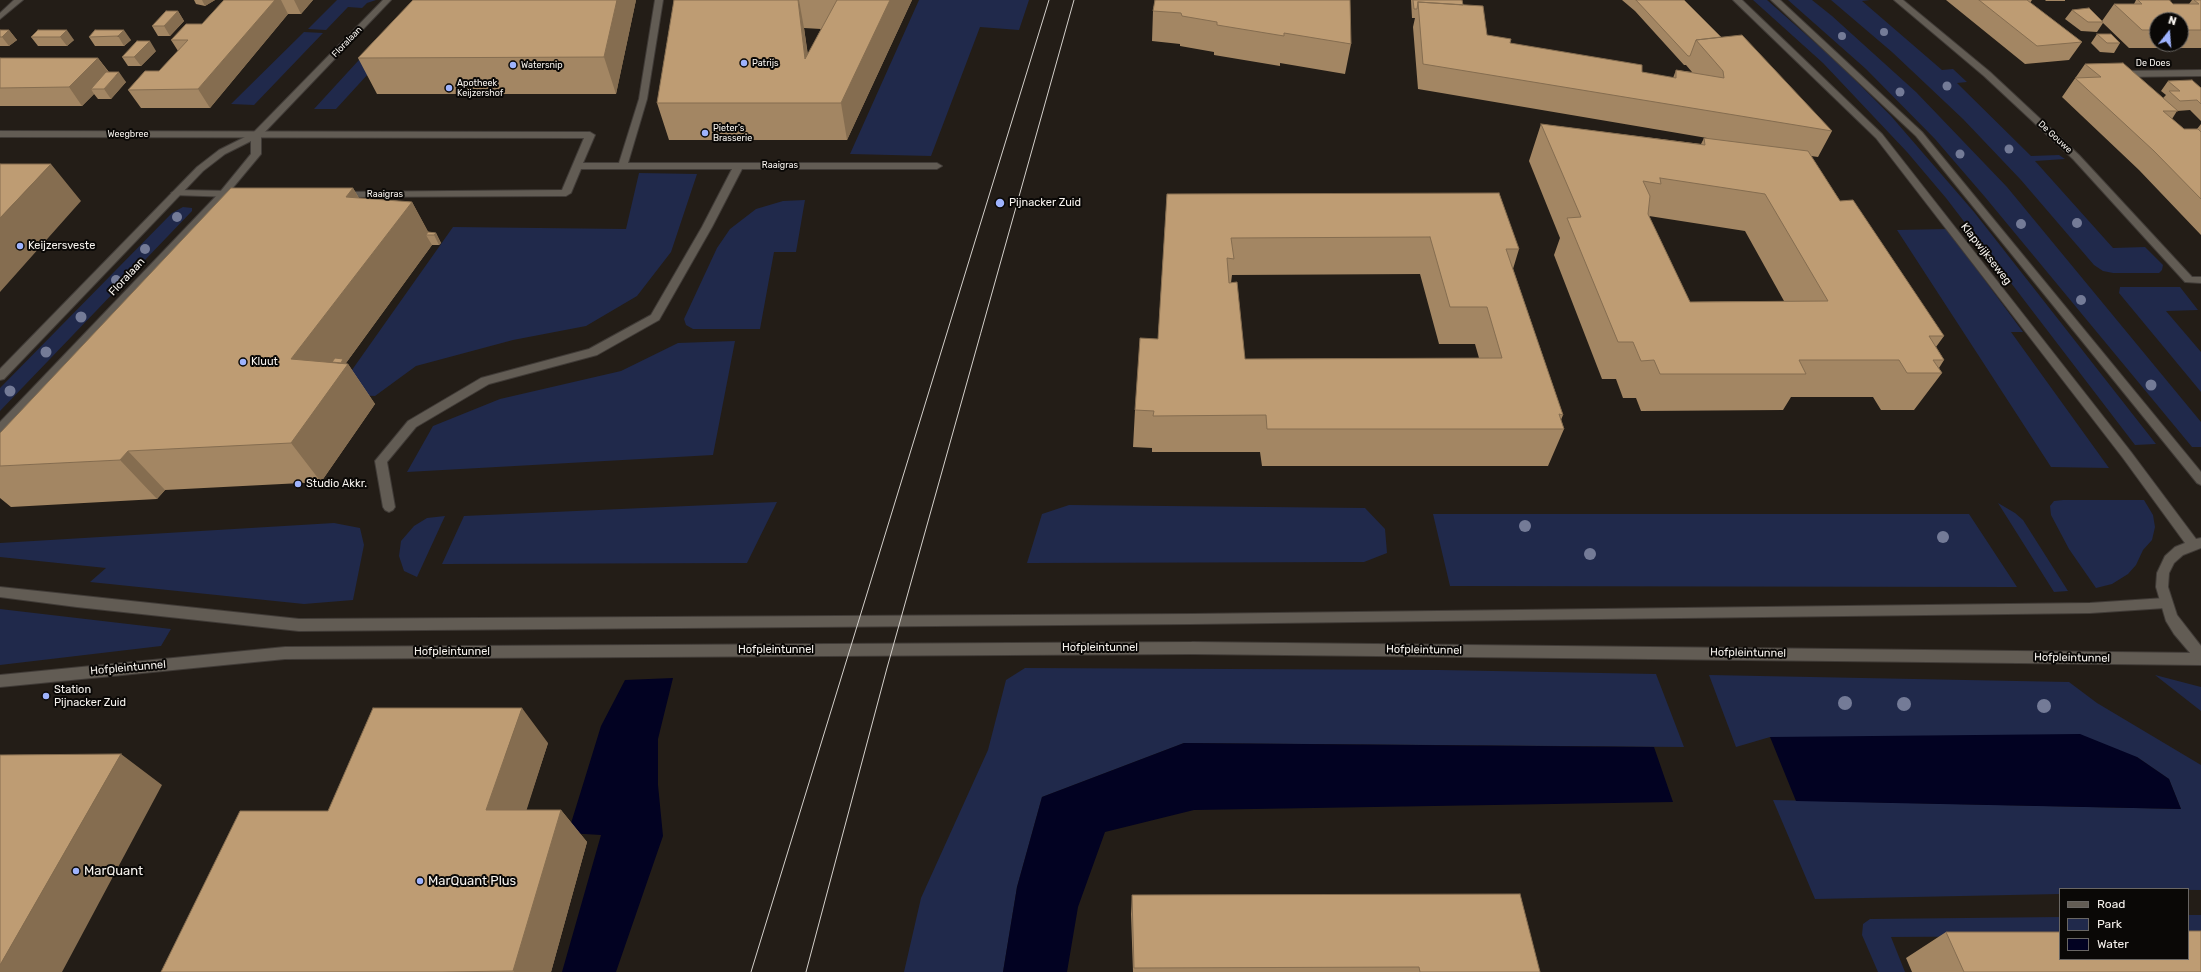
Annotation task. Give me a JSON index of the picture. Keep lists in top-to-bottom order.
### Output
{
  "streets": {
    "street": [
      "Floralaan",
      "De Does",
      "Weegbree",
      "De Gouwe",
      "Raaigras",
      "Klapwijkseweg",
      "Hofpleintunnel"
    ]
  },
  "crossings": [
    ["Floralaan", "Weegbree"],
    ["Floralaan", "Raaigras"],
    ["Weegbree", "Raaigras"]
  ],
  "places": [
    "Patrijs",
    "Watersnip",
    "Apotheek Keijzershof",
    "Pieter's Brasserie",
    "Pijnacker Zuid",
    "Keijzersveste",
    "Kluut",
    "Studio Akkr.",
    "Station Pijnacker Zuid",
    "MarQuant",
    "MarQuant Plus"
  ],
  "legend": ["Road", "Park", "Water"],
  "north": "top"
}
